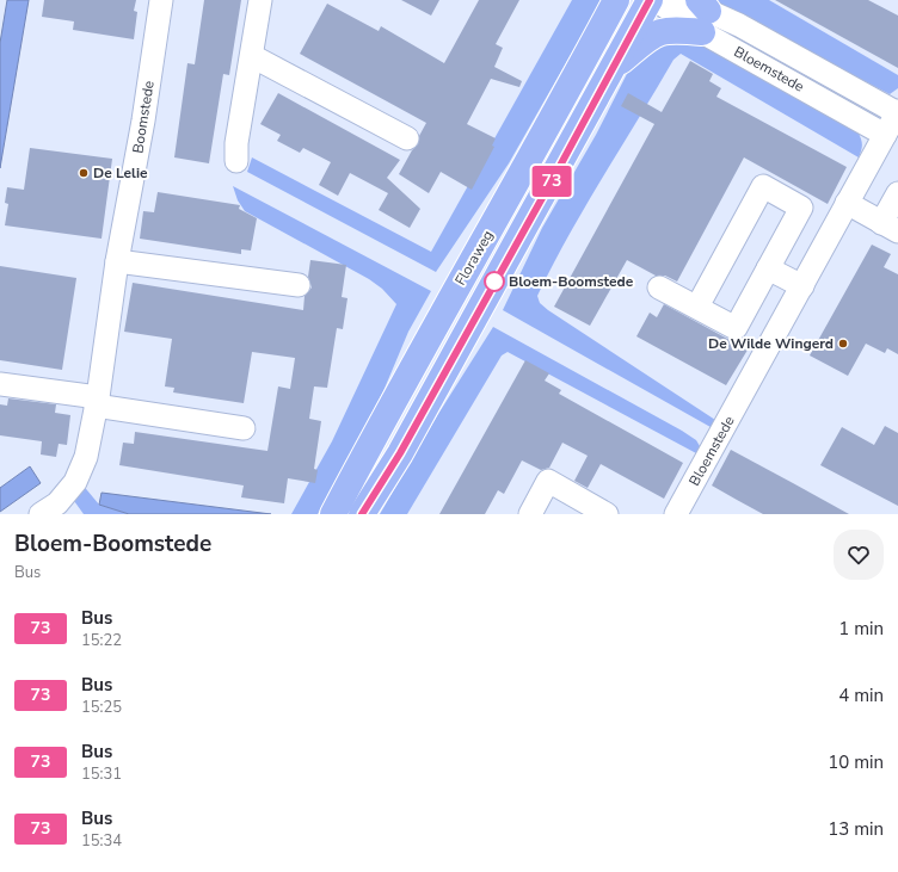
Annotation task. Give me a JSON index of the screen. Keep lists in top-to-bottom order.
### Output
{
  "streets": {
    "main road": ["Floraweg"],
    "street": ["Bloemstede", "Boomstede"]
  },
  "places": ["De Lelie", "Bloem-Boomstede", "De Wilde Wingerd"],
  "lines": ["bus line 73"],
  "page": {
    "on_map": "73",
    "heading": ["Bloem-Boomstede", "Bus"],
    "list": [
      {
        "mark": "73",
        "name": "Bus",
        "note": "15:22",
        "value": "1 min"
      },
      {
        "mark": "73",
        "name": "Bus",
        "note": "15:25",
        "value": "4 min"
      },
      {
        "mark": "73",
        "name": "Bus",
        "note": "15:31",
        "value": "10 min"
      },
      {
        "mark": "73",
        "name": "Bus",
        "note": "15:34",
        "value": "13 min"
      }
    ]
  }
}
